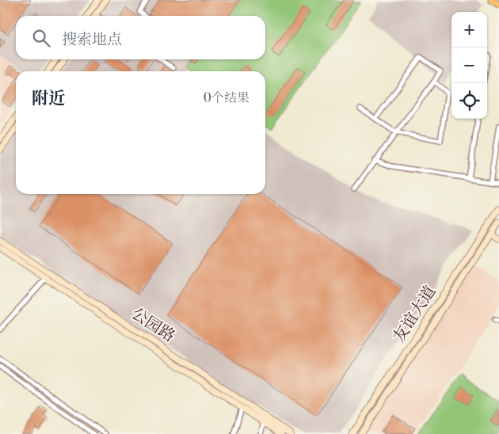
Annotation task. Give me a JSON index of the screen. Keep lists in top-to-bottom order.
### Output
{
  "streets": {
    "street": ["友谊大道", "公园路"]
  },
  "page": {
    "map_buttons": ["+", "−"],
    "search": "搜索地点",
    "heading": ["附近", "0个结果"]
  }
}
